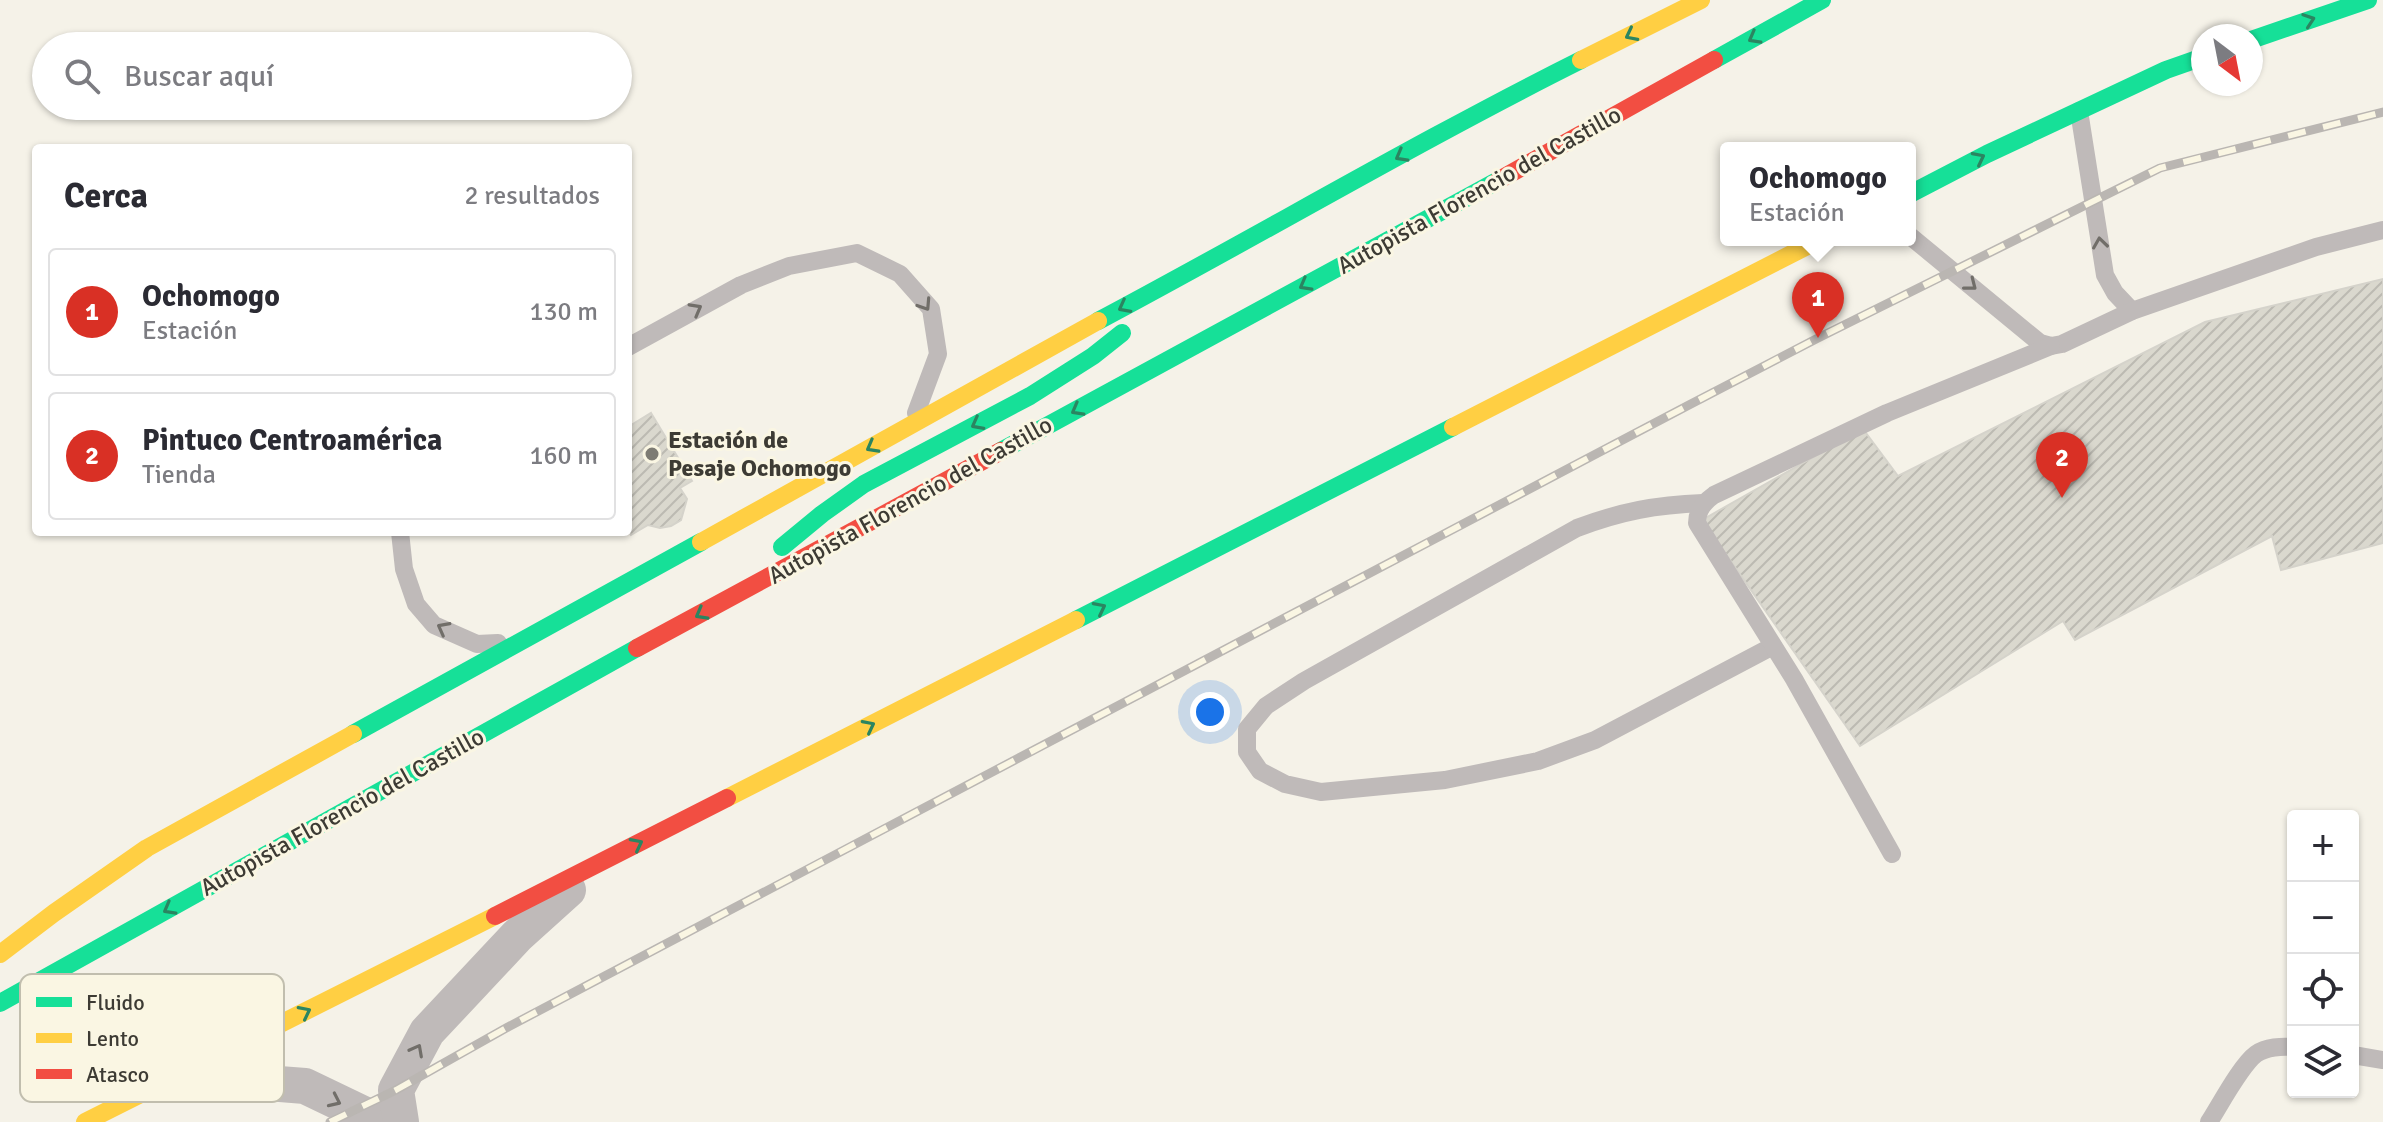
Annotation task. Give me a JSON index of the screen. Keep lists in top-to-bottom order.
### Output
{
  "streets": {
    "highway": ["Autopista Florencio del Castillo"]
  },
  "places": ["Estación de Pesaje Ochomogo"],
  "legend": ["Fluido", "Lento", "Atasco"],
  "north": "bottom right",
  "page": {
    "search": "Buscar aquí",
    "popup": ["Ochomogo", "Estación"],
    "heading": ["Cerca", "2 resultados"],
    "list": [
      {
        "mark": "1",
        "name": "Ochomogo",
        "note": "Estación",
        "value": "130 m"
      },
      {
        "mark": "2",
        "name": "Pintuco Centroamérica",
        "note": "Tienda",
        "value": "160 m"
      }
    ],
    "pins": ["1", "2"],
    "map_buttons": ["+", "−"]
  }
}
